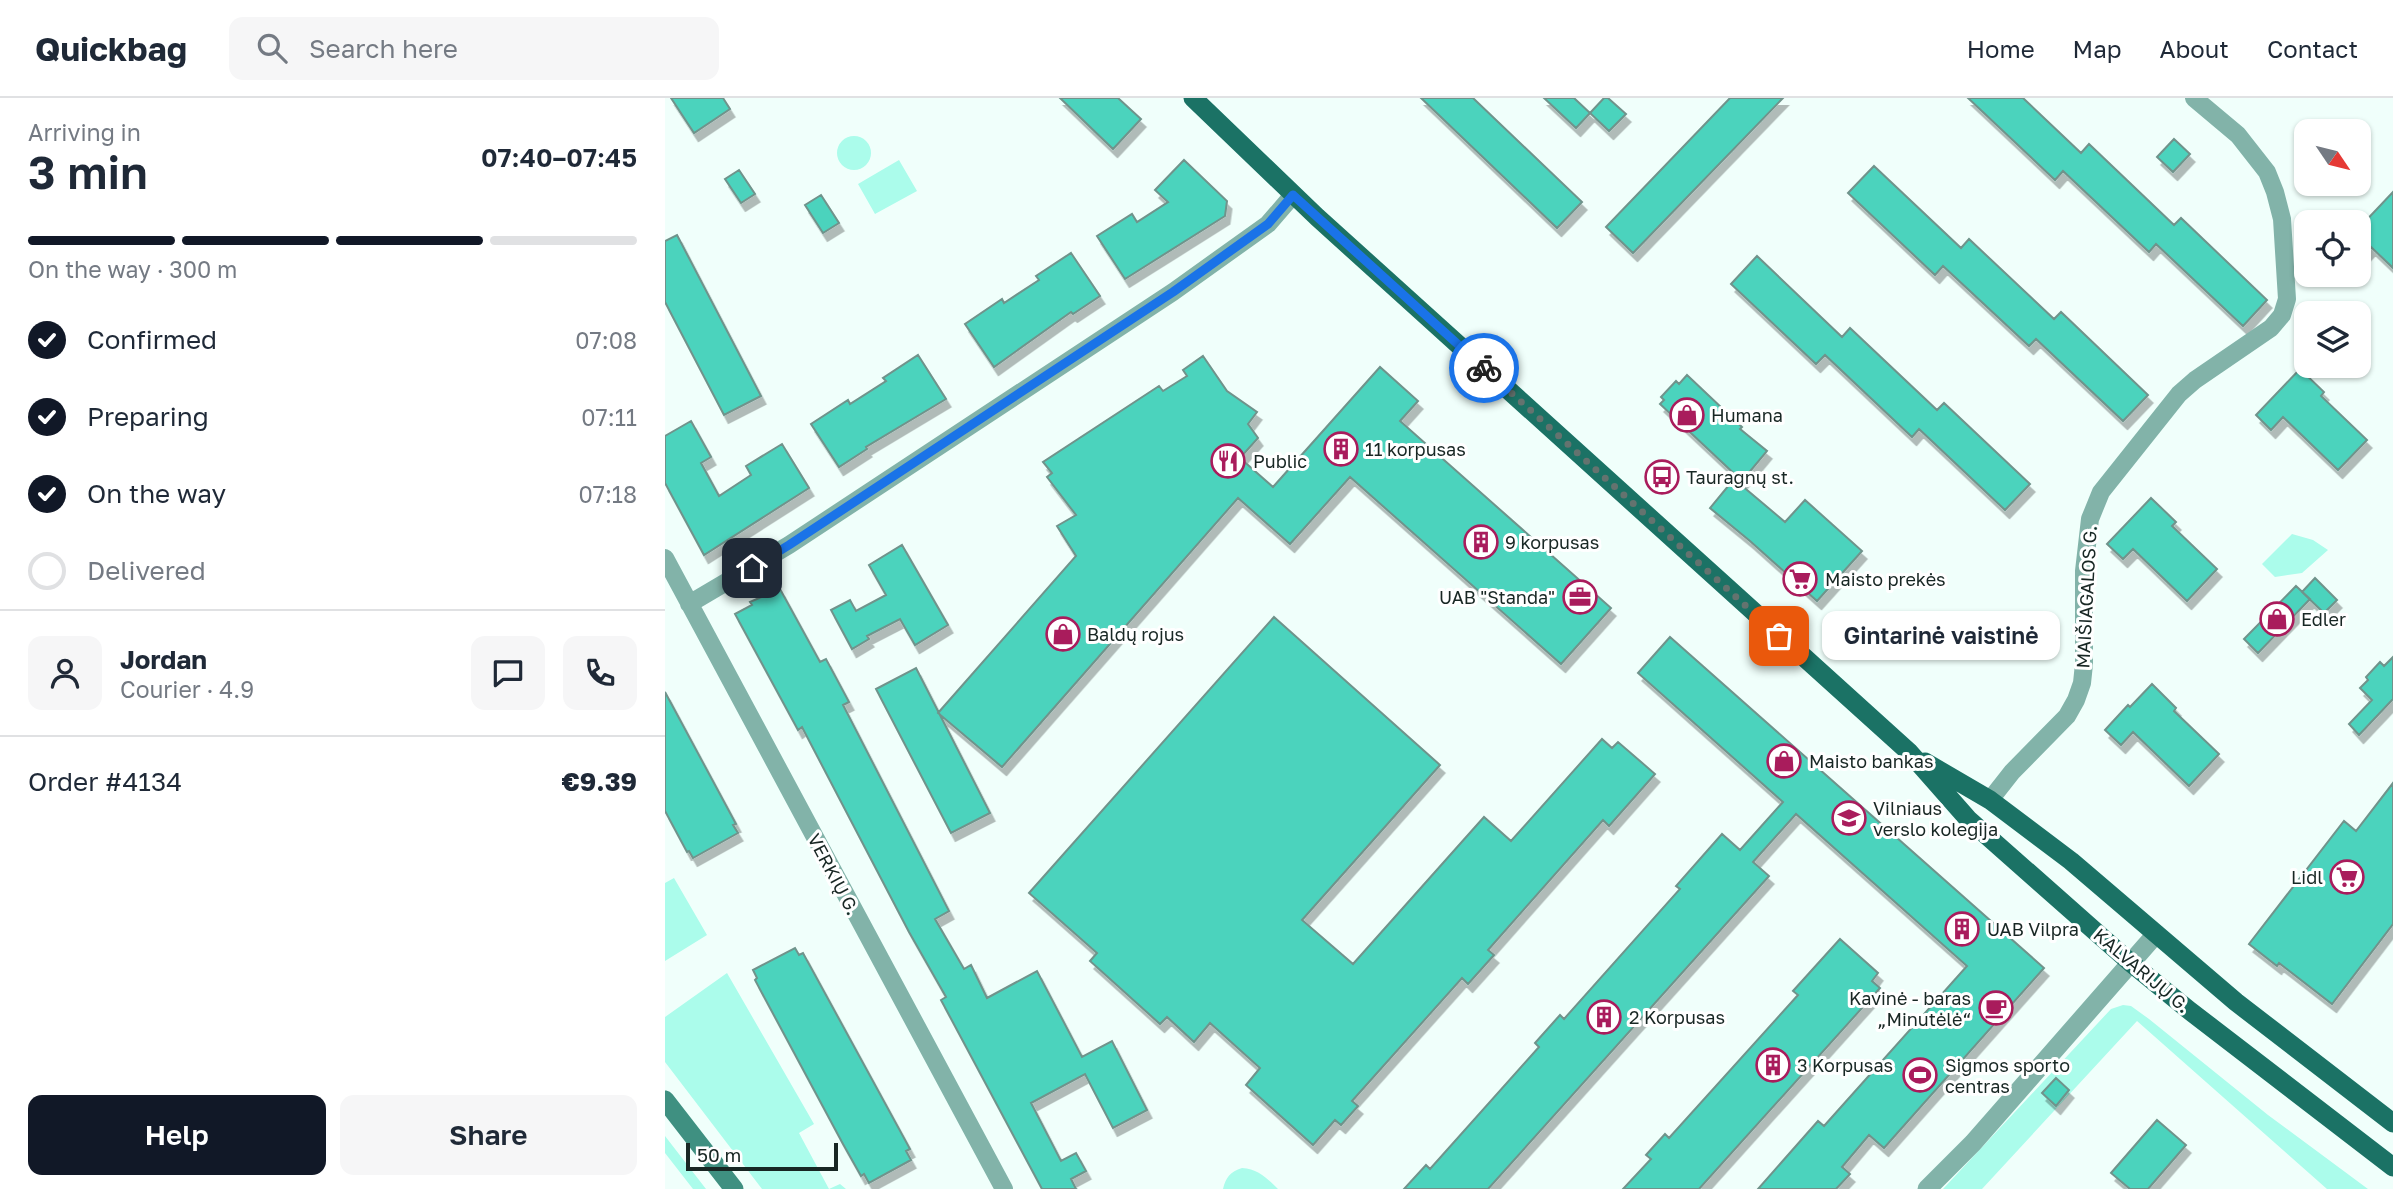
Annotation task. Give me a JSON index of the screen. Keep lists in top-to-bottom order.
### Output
{
  "streets": {
    "main road": ["KALVARIJŲ G."],
    "street": ["MAIŠIAGALOS G.", "VERKIŲ G."]
  },
  "crossings": [
    ["MAIŠIAGALOS G.", "KALVARIJŲ G."]
  ],
  "places": {
    "shop": [
      "Humana",
      "Edler",
      "Baldų rojus",
      "Maisto bankas"
    ],
    "building": [
      "11 korpusas",
      "9 korpusas",
      "UAB Vilpra",
      "2 Korpusas",
      "3 Korpusas"
    ],
    "restaurant": ["Public"],
    "bus stop": ["Tauragnų st."],
    "supermarket": ["Maisto prekės", "Lidl"],
    "office": ["UAB \"Standa\""],
    "other": ["Gintarinė vaistinė"],
    "school or university": ["Vilniaus verslo kolegija"],
    "cafe": ["Kavinė - baras „Minutėlė“"],
    "sports": ["Sigmos sporto centras"]
  },
  "scale_bar": "50 m",
  "north": "bottom right",
  "page": {
    "header": "Quickbag",
    "search": "Search here",
    "nav": [
      "Home",
      "Map",
      "About",
      "Contact"
    ],
    "heading": ["3 min", "Arriving in", "07:40–07:45"],
    "panel": [
      "Jordan",
      "Courier · 4.9",
      "Order #4134",
      "€9.39"
    ],
    "bar": "On the way · 300 m",
    "list": [
      ["Confirmed", "07:08"],
      ["Preparing", "07:11"],
      ["On the way", "07:18"],
      "Delivered"
    ],
    "bubble": "Gintarinė vaistinė",
    "buttons": ["Help", "Share"],
    "scale": "50 m"
  }
}
